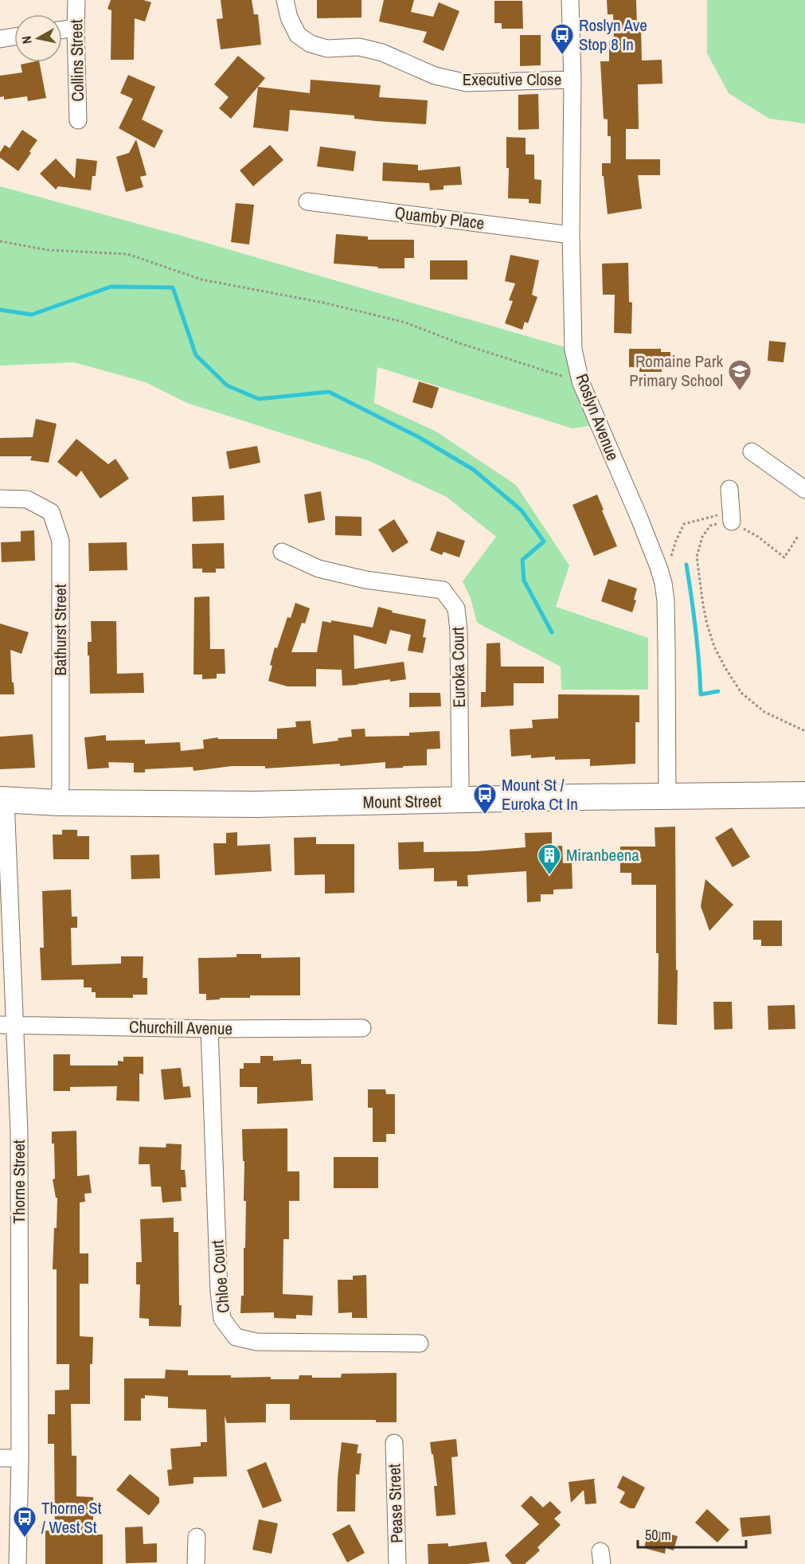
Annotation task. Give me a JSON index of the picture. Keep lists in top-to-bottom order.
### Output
{
  "streets": {
    "highway": ["Mount Street"],
    "street": [
      "Collins Street",
      "Executive Close",
      "Quamby Place",
      "Roslyn Avenue",
      "Bathurst Street",
      "Euroka Court",
      "Churchill Avenue",
      "Thorne Street",
      "Chloe Court",
      "Pease Street"
    ]
  },
  "crossings": [
    ["Executive Close", "Roslyn Avenue"],
    ["Quamby Place", "Roslyn Avenue"],
    ["Roslyn Avenue", "Mount Street"],
    ["Bathurst Street", "Mount Street"],
    ["Euroka Court", "Mount Street"],
    ["Mount Street", "Thorne Street"],
    ["Churchill Avenue", "Thorne Street"],
    ["Churchill Avenue", "Chloe Court"]
  ],
  "places": {
    "bus stop": ["Roslyn Ave Stop 8 In", "Mount St / Euroka Ct In", "Thorne St / West St"],
    "school or university": ["Romaine Park Primary School"],
    "building": ["Miranbeena"]
  },
  "scale_bar": "50 m",
  "north": "left"
}
